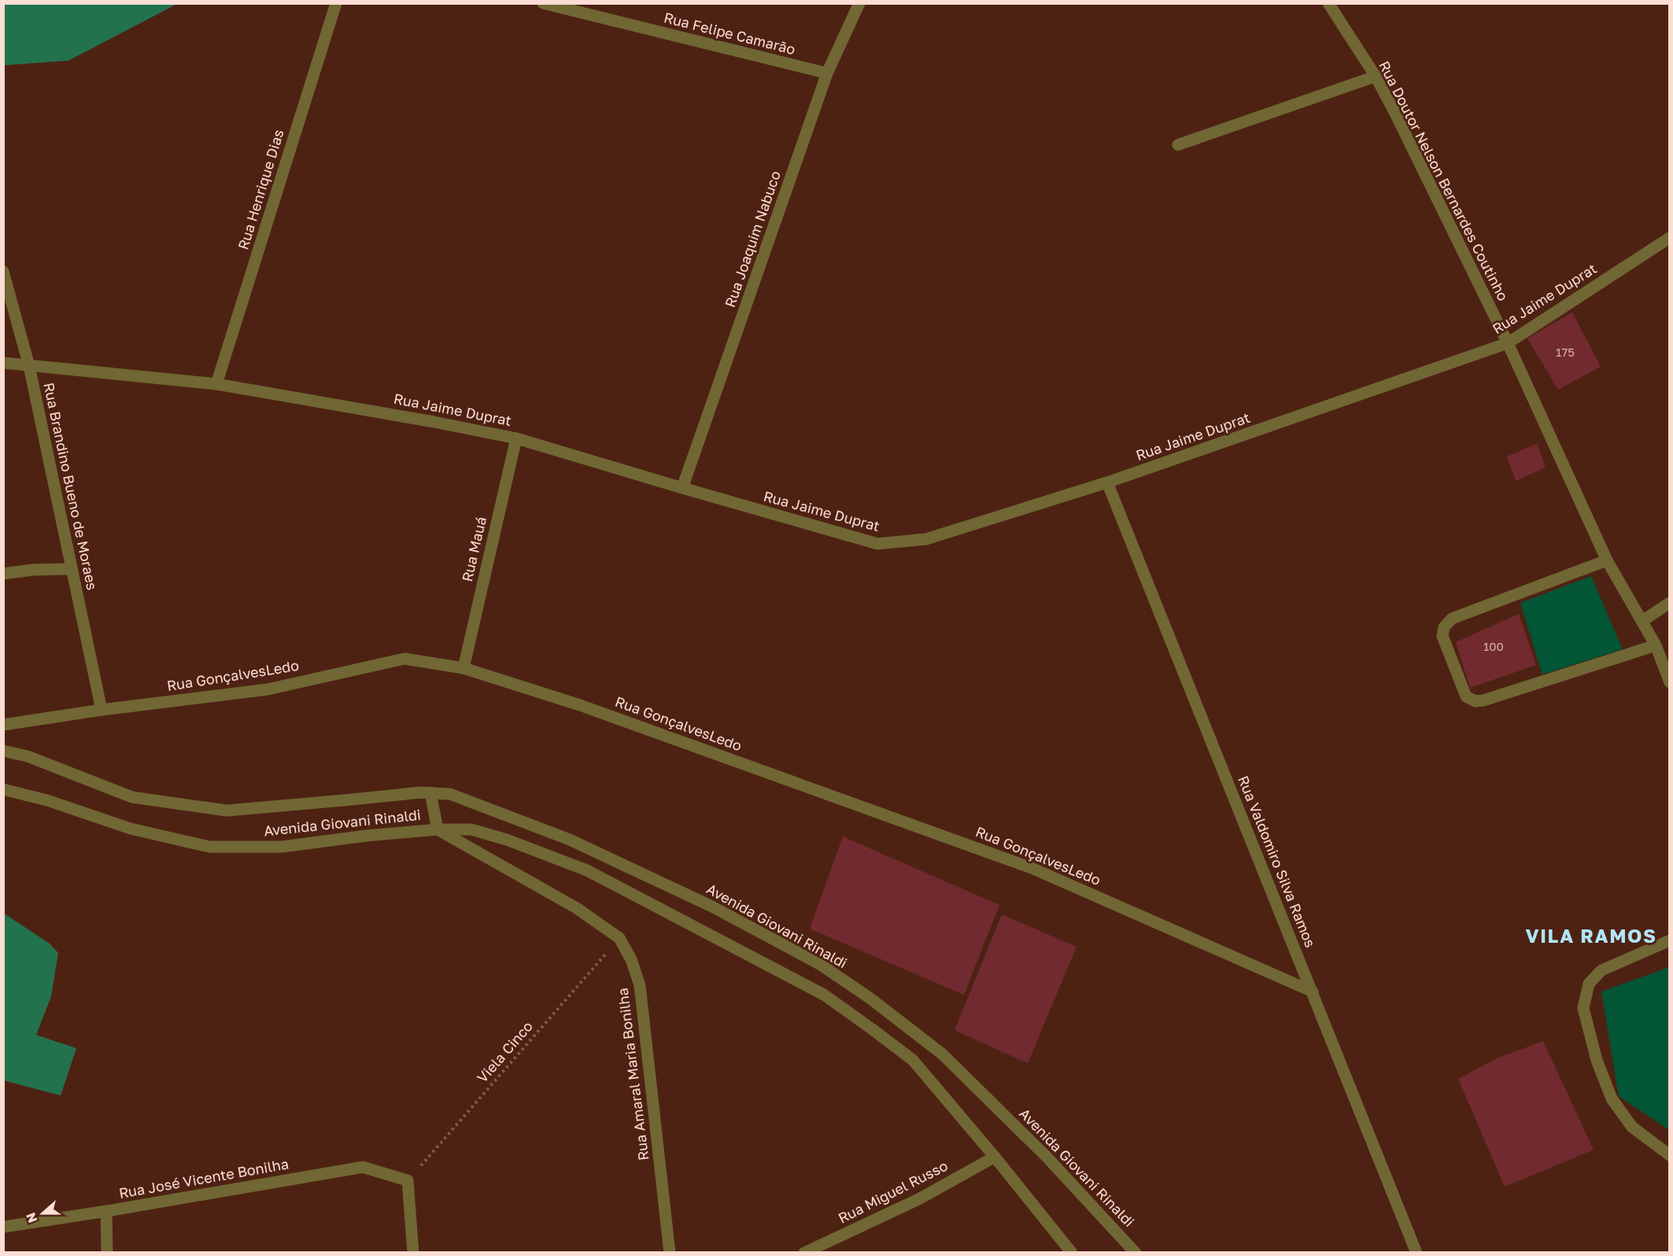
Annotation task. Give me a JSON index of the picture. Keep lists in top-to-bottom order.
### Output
{
  "streets": {
    "street": [
      "Rua Felipe Camarão",
      "Rua Doutor Nelson Bernardes Coutinho",
      "Rua Henrique Dias",
      "Rua Joaquim Nabuco",
      "Rua Jaime Duprat",
      "Rua Brandino Bueno de Moraes",
      "Rua Mauá",
      "Rua GonçalvesLedo",
      "Avenida Giovani Rinaldi",
      "Rua Valdomiro Silva Ramos",
      "Rua Amaral Maria Bonilha",
      "Rua José Vicente Bonilha",
      "Rua Miguel Russo"
    ],
    "path": ["Viela Cinco"]
  },
  "crossings": [
    ["Rua Felipe Camarão", "Rua Joaquim Nabuco"],
    ["Rua Doutor Nelson Bernardes Coutinho", "Rua Jaime Duprat"],
    ["Rua Henrique Dias", "Rua Jaime Duprat"],
    ["Rua Joaquim Nabuco", "Rua Jaime Duprat"],
    ["Rua Jaime Duprat", "Rua Brandino Bueno de Moraes"],
    ["Rua Jaime Duprat", "Rua Mauá"],
    ["Rua Jaime Duprat", "Rua Valdomiro Silva Ramos"],
    ["Rua Brandino Bueno de Moraes", "Rua GonçalvesLedo"],
    ["Rua Mauá", "Rua GonçalvesLedo"],
    ["Rua GonçalvesLedo", "Rua Valdomiro Silva Ramos"],
    ["Avenida Giovani Rinaldi", "Rua Amaral Maria Bonilha"],
    ["Avenida Giovani Rinaldi", "Rua Miguel Russo"],
    ["Viela Cinco", "Rua Amaral Maria Bonilha"],
    ["Viela Cinco", "Rua José Vicente Bonilha"]
  ],
  "districts": ["VILA RAMOS"],
  "house_numbers": ["175", "100"],
  "north": "left"
}
